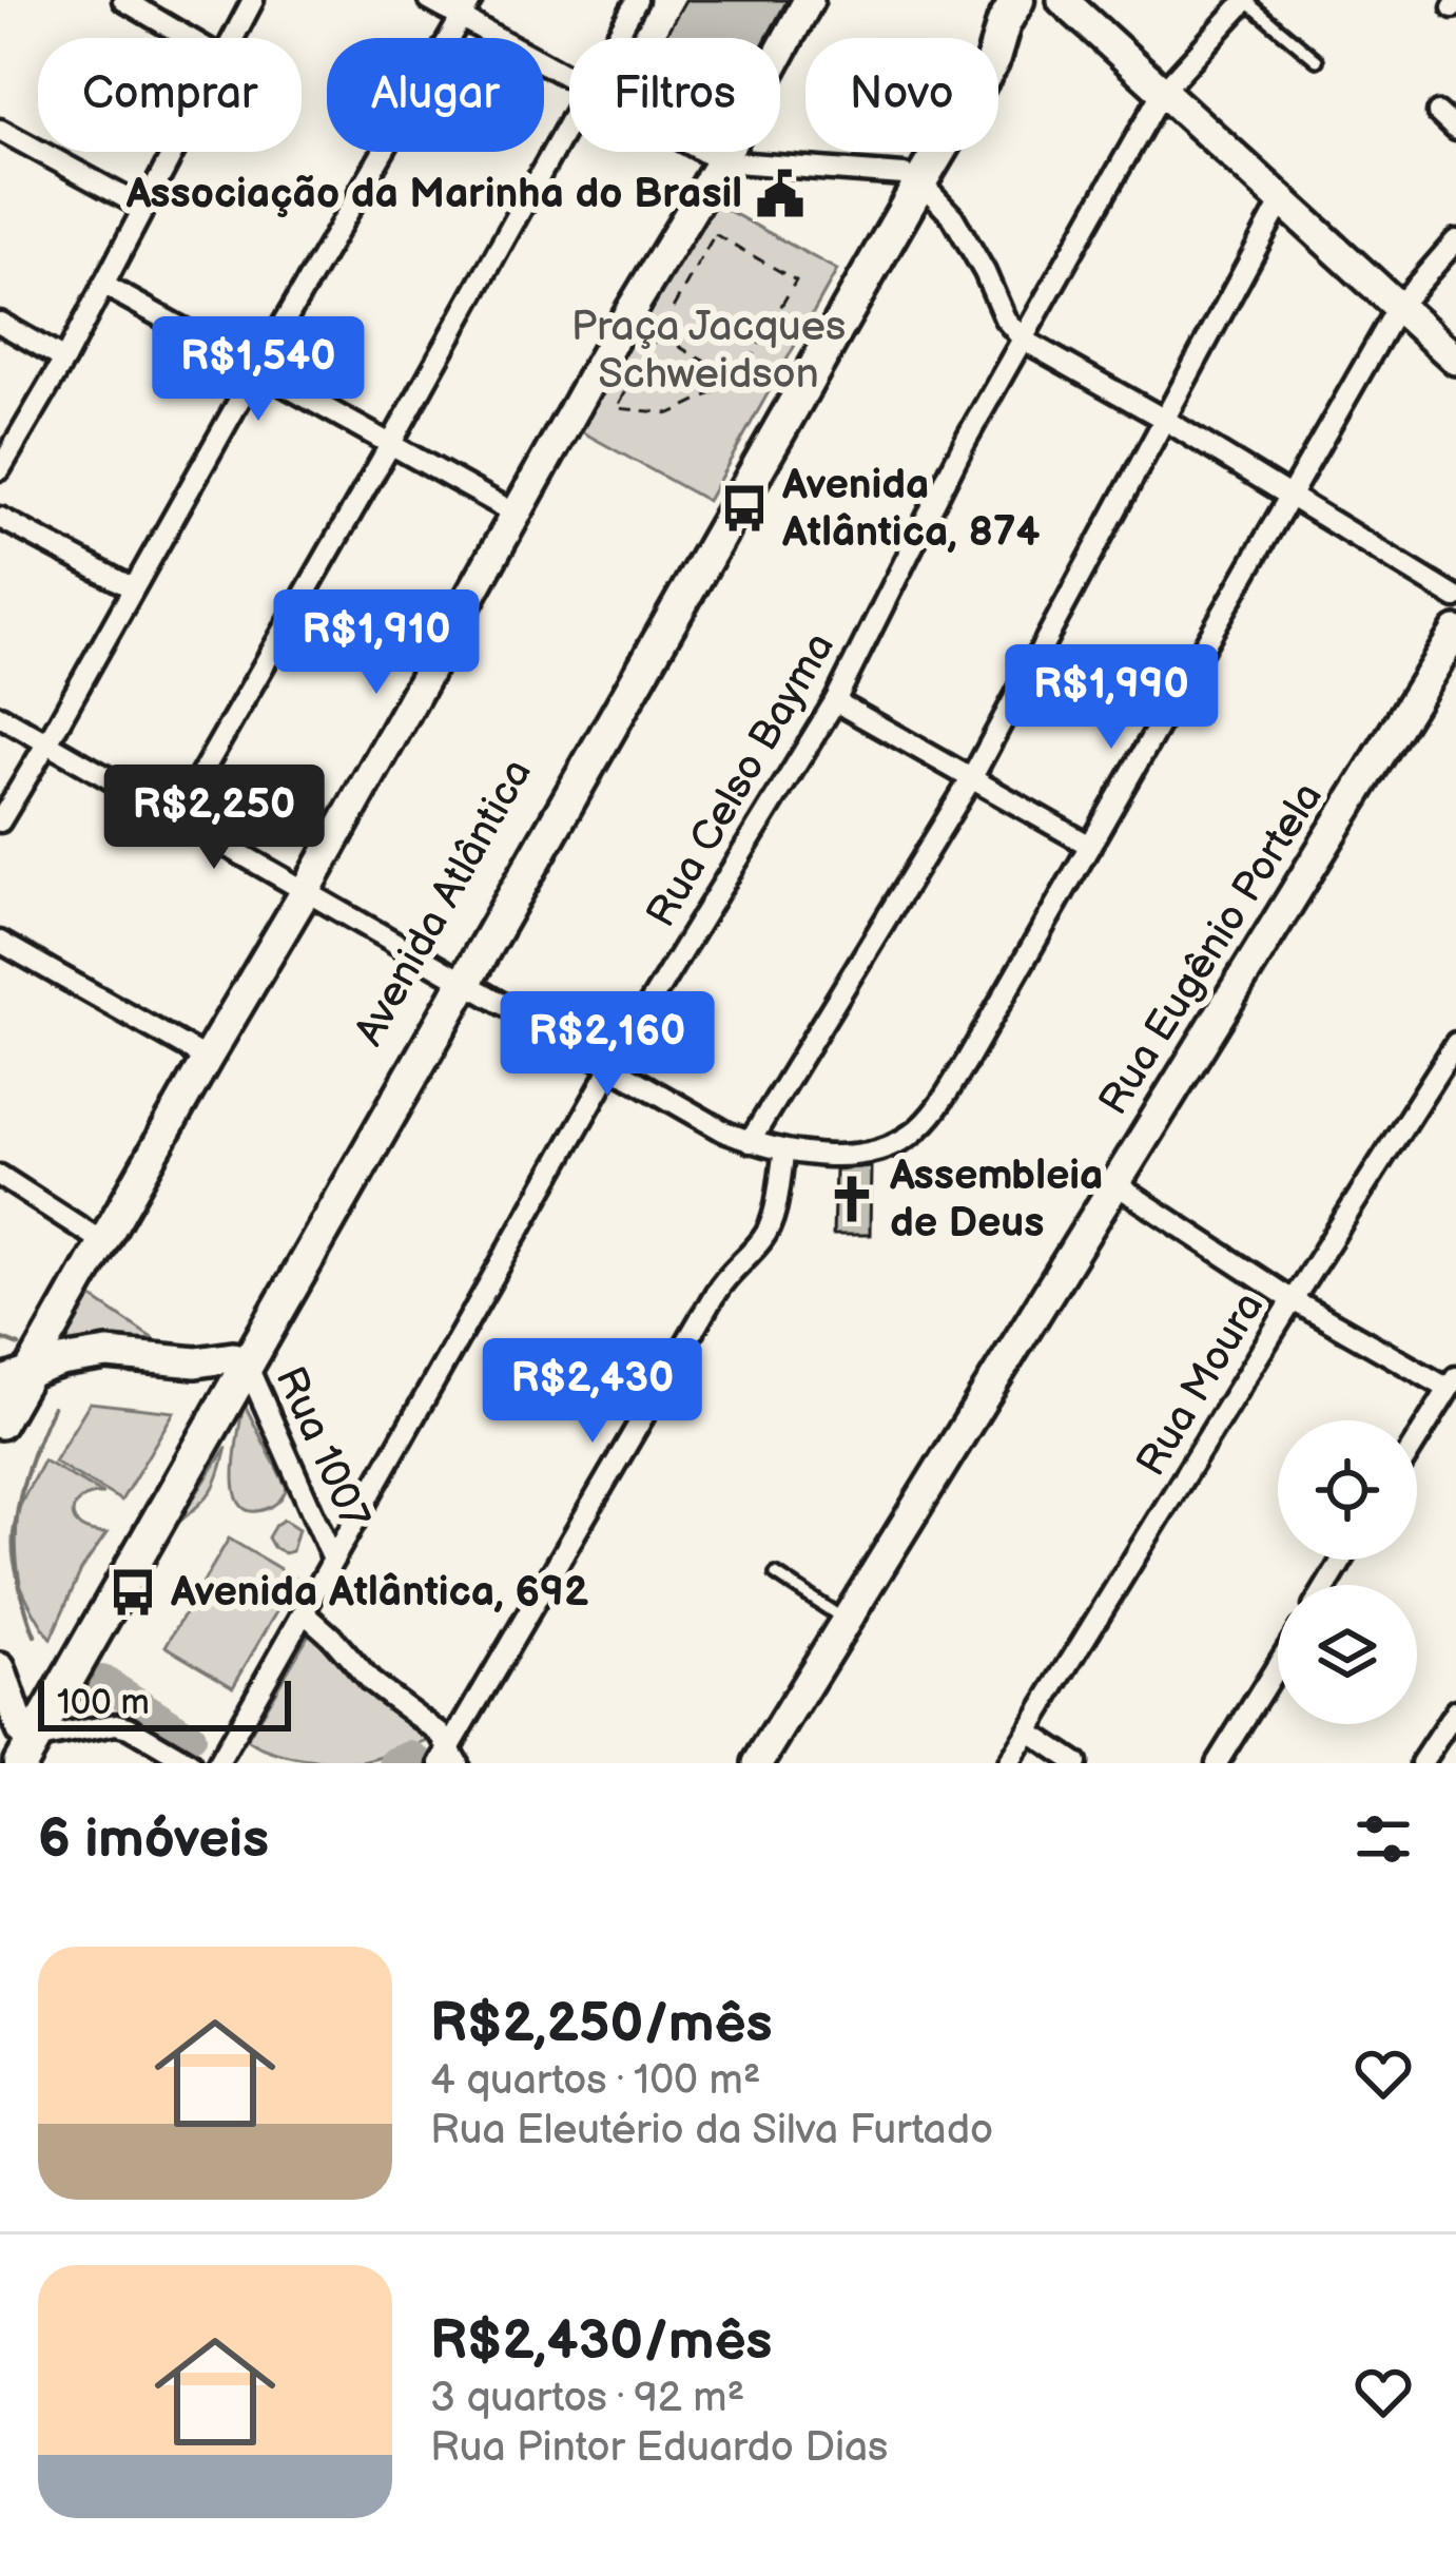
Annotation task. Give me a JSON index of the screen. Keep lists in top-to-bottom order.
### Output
{
  "streets": {
    "main road": ["Avenida Atlântica"],
    "street": [
      "Rua Celso Bayma",
      "Rua Eugênio Portela",
      "Rua Moura",
      "Rua 1007"
    ]
  },
  "crossings": [
    ["Rua Celso Bayma", "Rua 1007"],
    ["Avenida Atlântica", "Rua 1007"]
  ],
  "parks": ["Praça Jacques Schweidson"],
  "places": {
    "public building": ["Associação da Marinha do Brasil"],
    "bus stop": ["Avenida Atlântica, 874", "Avenida Atlântica, 692"],
    "church": ["Assembleia de Deus"]
  },
  "scale_bar": "100 m",
  "page": {
    "chip": [
      "Comprar",
      "Alugar",
      "Filtros",
      "Novo"
    ],
    "price": [
      "R$1,540",
      "R$1,910",
      "R$1,990",
      "R$2,250",
      "R$2,160",
      "R$2,430"
    ],
    "scale": "100 m",
    "heading": "6 imóveis",
    "list": [
      {
        "name": "R$2,250/mês",
        "note": "4 quartos · 100 m² · Rua Eleutério da Silva Furtado"
      },
      {
        "name": "R$2,430/mês",
        "note": "3 quartos · 92 m² · Rua Pintor Eduardo Dias"
      }
    ]
  }
}
